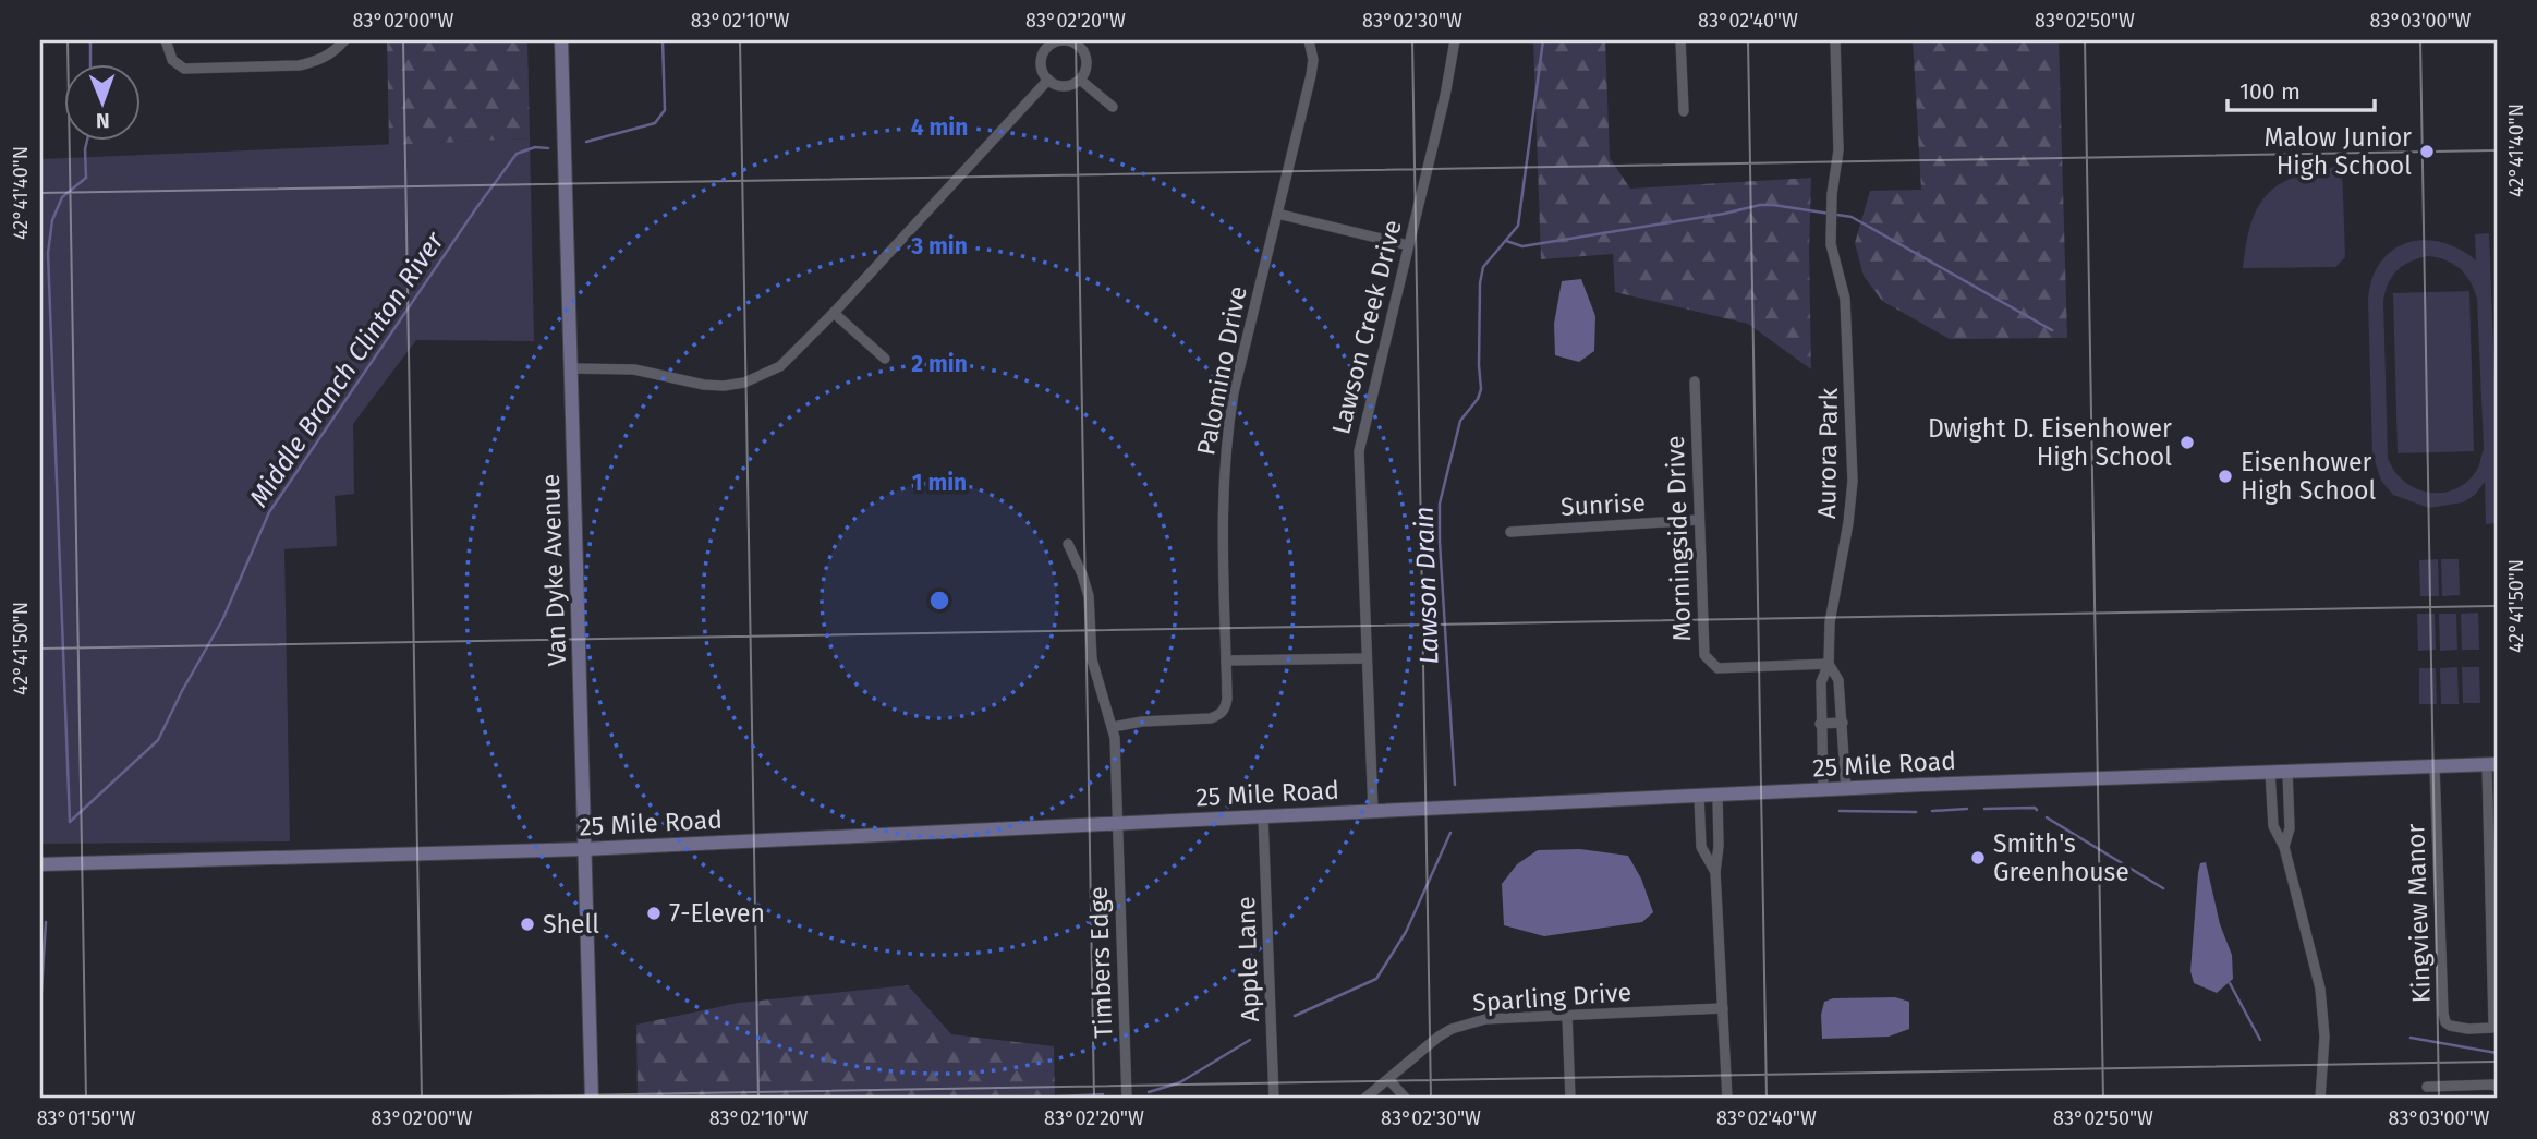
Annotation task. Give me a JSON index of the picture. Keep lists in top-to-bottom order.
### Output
{
  "streets": {
    "street": [
      "Lawson Creek Drive",
      "Palomino Drive",
      "Aurora Park",
      "Sunrise",
      "Morningside Drive",
      "Van Dyke Avenue",
      "25 Mile Road",
      "Kingview Manor",
      "Apple Lane",
      "Timbers Edge",
      "Sparling Drive"
    ]
  },
  "crossings": [
    ["Lawson Creek Drive", "25 Mile Road"],
    ["Palomino Drive", "Timbers Edge"],
    ["Aurora Park", "Morningside Drive"],
    ["Aurora Park", "25 Mile Road"],
    ["Sunrise", "Morningside Drive"],
    ["Van Dyke Avenue", "25 Mile Road"],
    ["25 Mile Road", "Kingview Manor"],
    ["25 Mile Road", "Apple Lane"],
    ["25 Mile Road", "Timbers Edge"]
  ],
  "water": ["Middle Branch Clinton River", "Lawson Drain"],
  "places": [
    "Malow Junior High School",
    "Dwight D. Eisenhower High School",
    "Eisenhower High School",
    "Smith's Greenhouse",
    "7-Eleven",
    "Shell"
  ],
  "scale_bar": "100 m",
  "north": "bottom",
  "coordinates": [
    "83°02'00\"W",
    "83°02'10\"W",
    "83°02'20\"W",
    "83°02'30\"W",
    "83°02'40\"W",
    "83°02'50\"W",
    "83°03'00\"W",
    "42°41'40\"N",
    "42°41'50\"N",
    "83°01'50\"W"
  ],
  "rings": [
    "4 min",
    "3 min",
    "2 min",
    "1 min"
  ]
}
